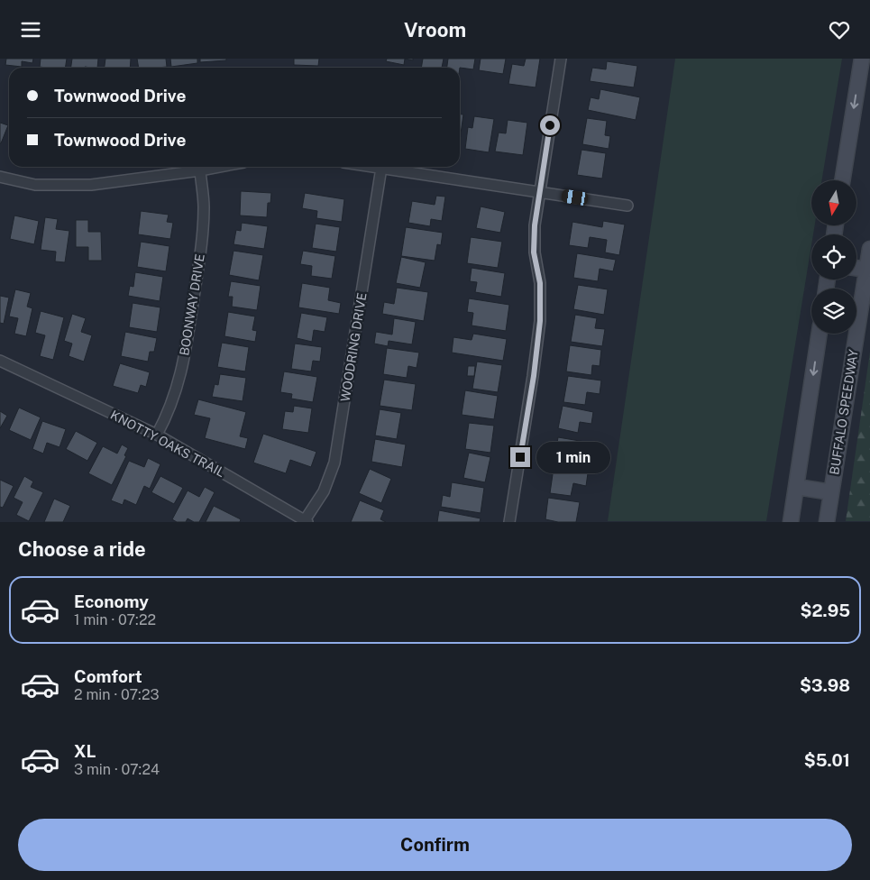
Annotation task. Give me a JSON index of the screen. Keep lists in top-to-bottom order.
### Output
{
  "streets": {
    "main road": ["BUFFALO SPEEDWAY"],
    "street": ["BOONWAY DRIVE", "WOODRING DRIVE", "KNOTTY OAKS TRAIL"]
  },
  "crossings": [
    ["BOONWAY DRIVE", "KNOTTY OAKS TRAIL"],
    ["WOODRING DRIVE", "KNOTTY OAKS TRAIL"]
  ],
  "north": "bottom",
  "page": {
    "header": "Vroom",
    "banner": ["Townwood Drive", "Townwood Drive"],
    "bubble": "1 min",
    "heading": "Choose a ride",
    "list": [
      {
        "name": "Economy",
        "note": "1 min · 07:22",
        "value": "$2.95"
      },
      {
        "name": "Comfort",
        "note": "2 min · 07:23",
        "value": "$3.98"
      },
      {
        "name": "XL",
        "note": "3 min · 07:24",
        "value": "$5.01"
      }
    ],
    "buttons": "Confirm"
  }
}
